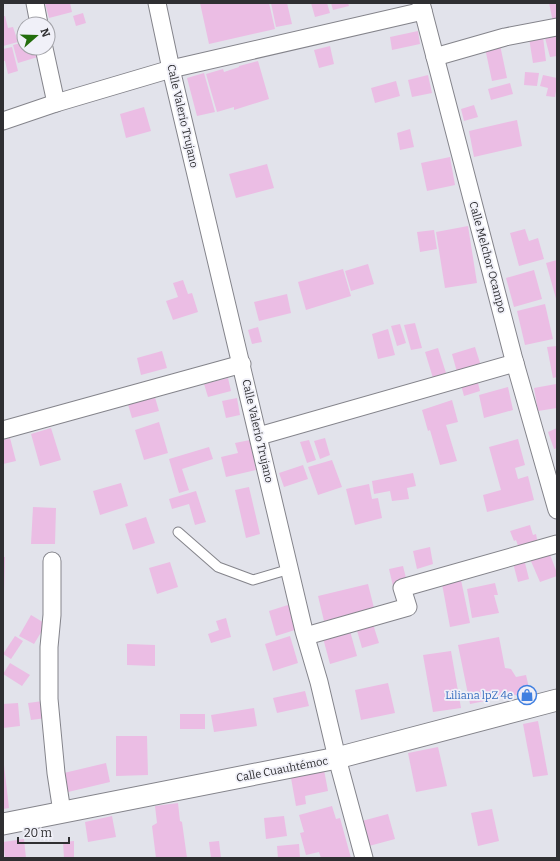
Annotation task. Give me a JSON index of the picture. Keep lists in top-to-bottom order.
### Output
{
  "streets": {
    "street": ["Calle Valerio Trujano", "Calle Melchor Ocampo", "Calle Cuauhtémoc"]
  },
  "crossings": [
    ["Calle Valerio Trujano", "Calle Cuauhtémoc"]
  ],
  "places": {
    "shop": ["Liliana lpZ 4e"]
  },
  "scale_bar": "20 m",
  "north": "right"
}
